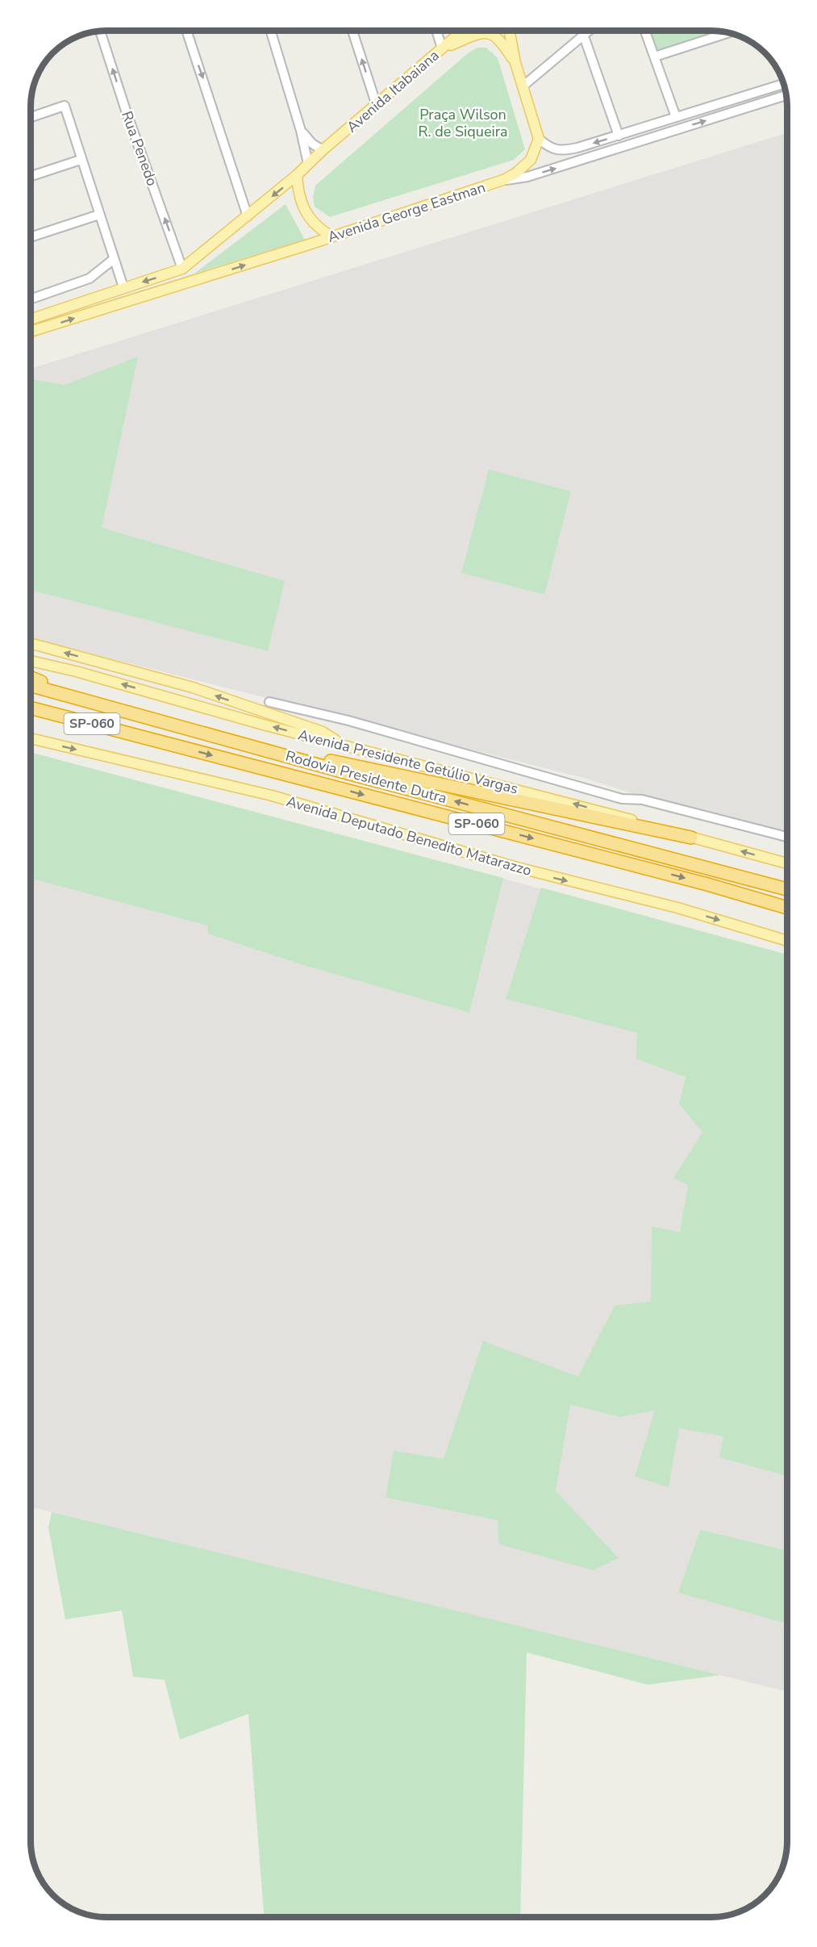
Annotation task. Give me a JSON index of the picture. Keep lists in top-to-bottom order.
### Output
{
  "streets": {
    "highway": ["SP-060", "Rodovia Presidente Dutra"],
    "main road": [
      "Avenida Itabaiana",
      "Avenida George Eastman",
      "Avenida Presidente Getúlio Vargas",
      "Avenida Deputado Benedito Matarazzo"
    ],
    "street": ["Rua Penedo"]
  },
  "one_way": ["Avenida Deputado Benedito Matarazzo"],
  "parks": ["Praça Wilson R. de Siqueira"]
}
